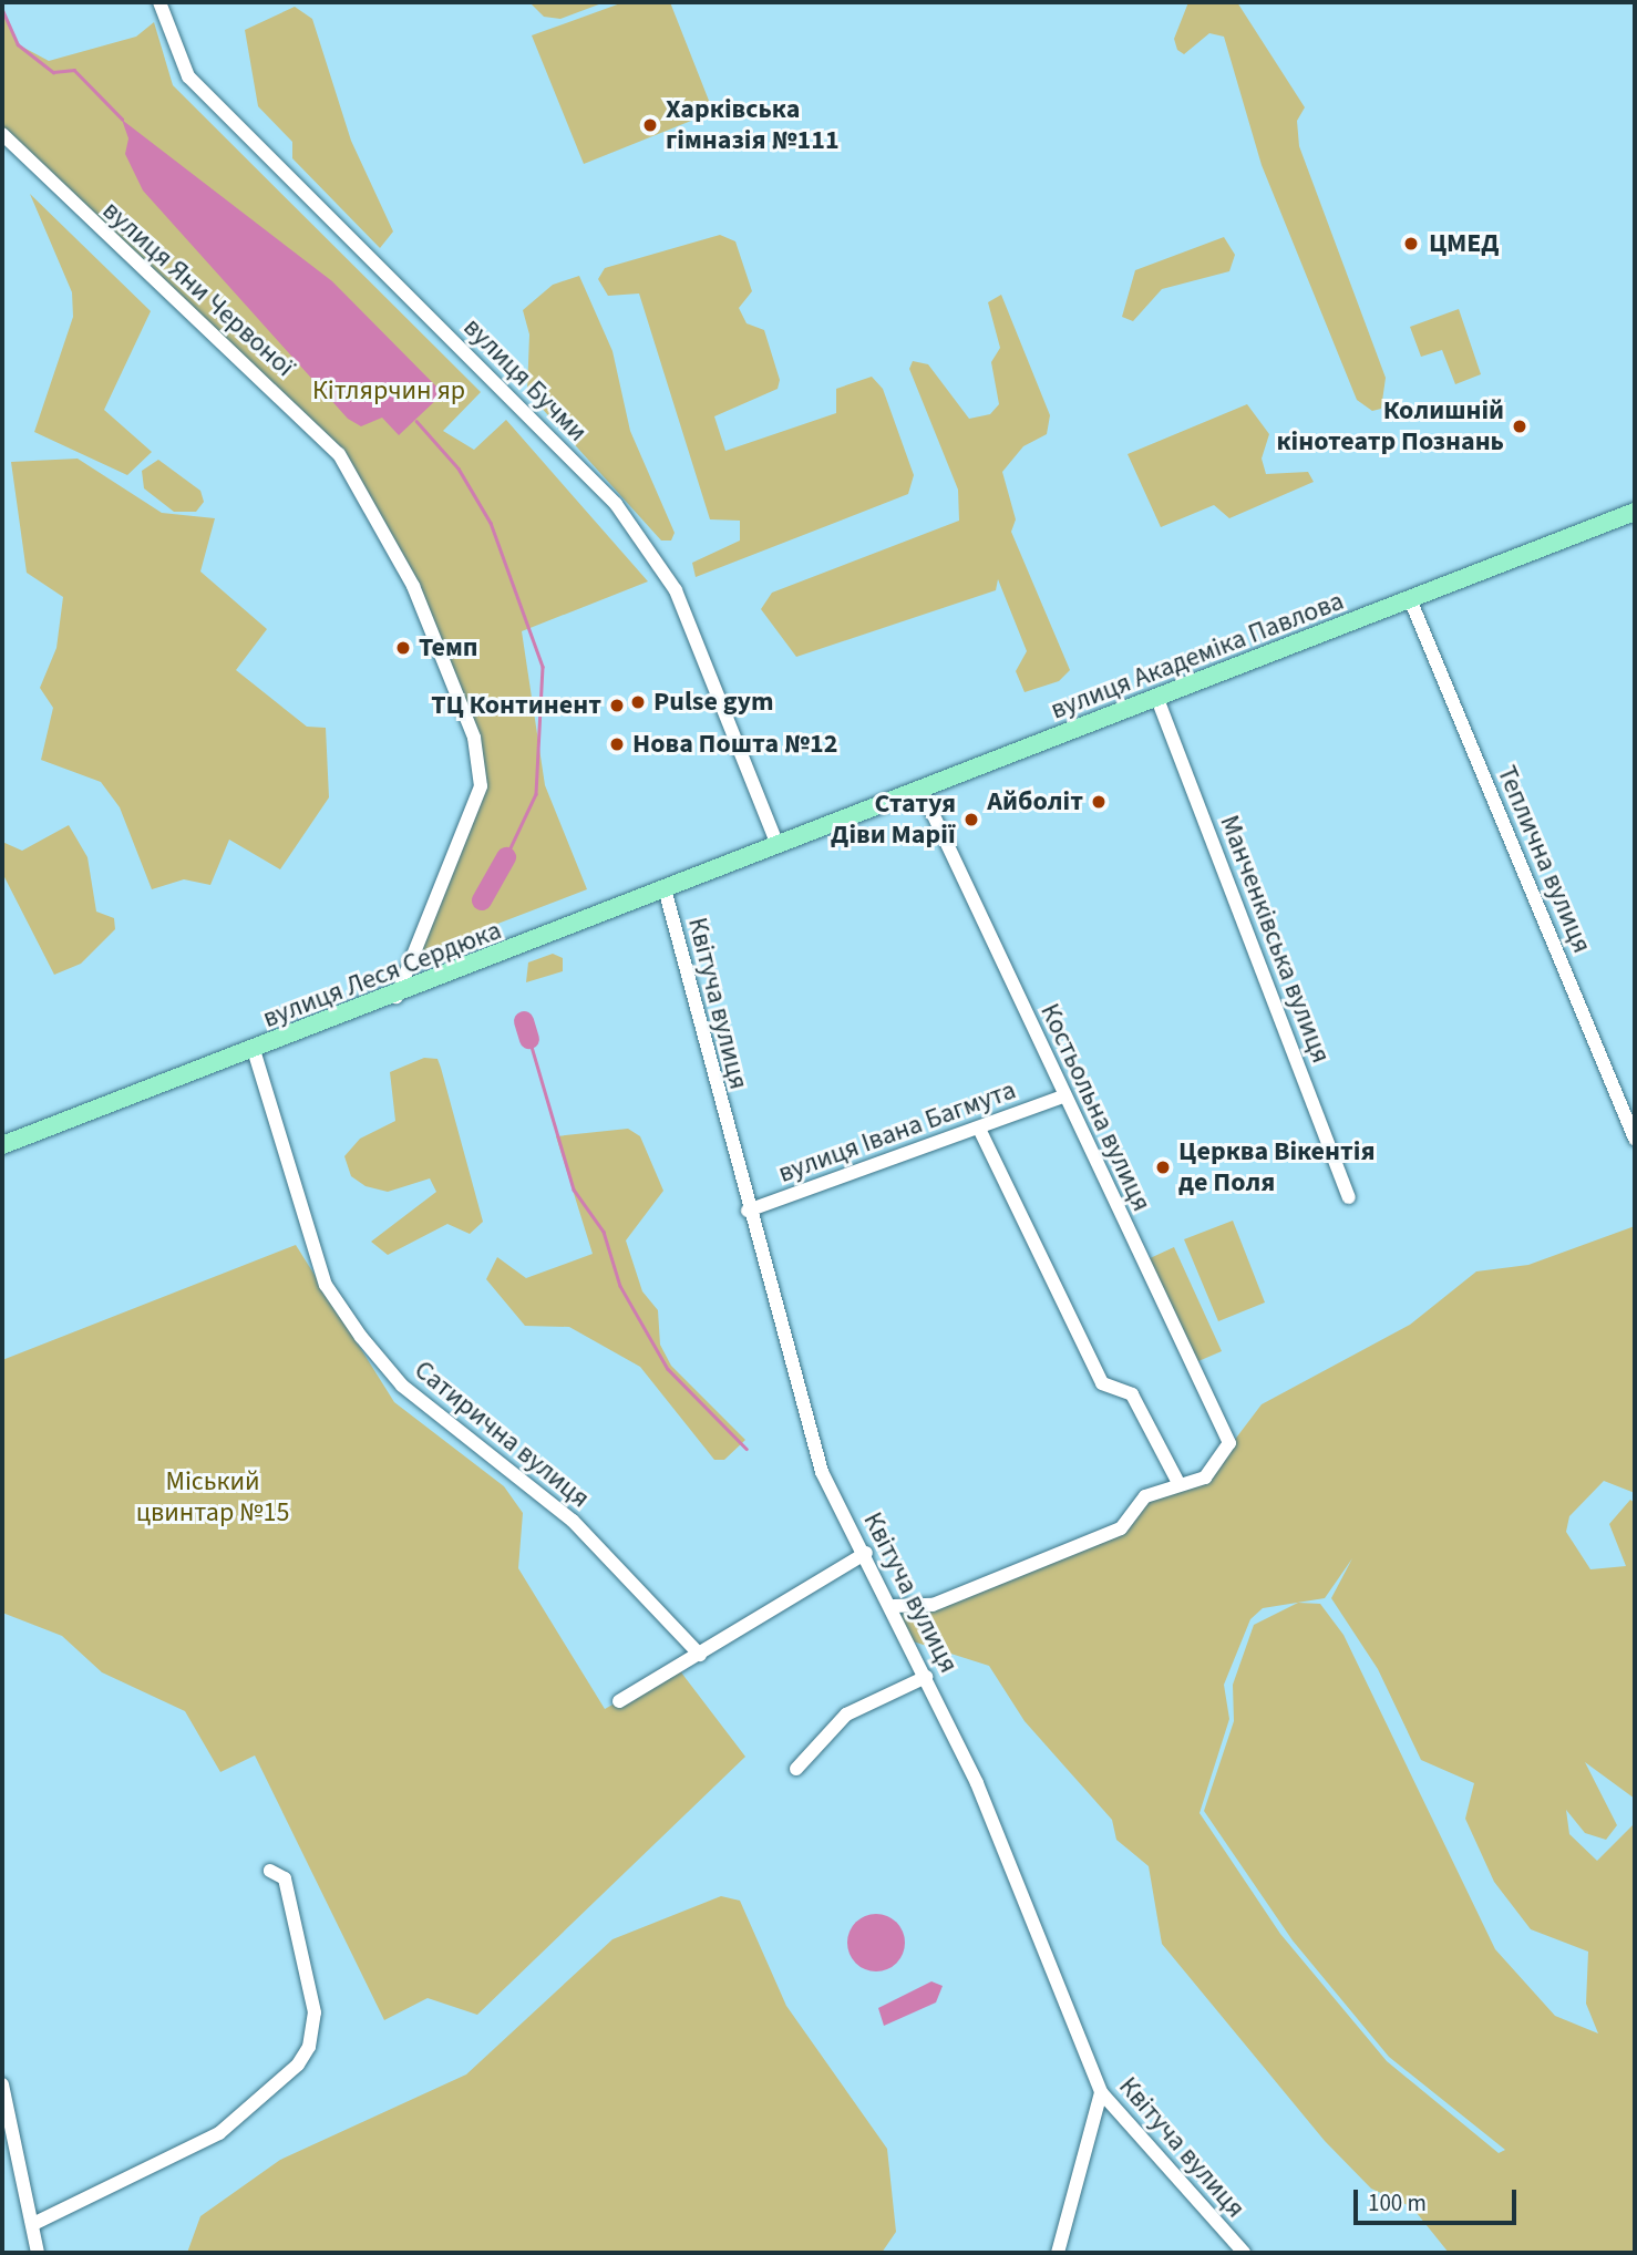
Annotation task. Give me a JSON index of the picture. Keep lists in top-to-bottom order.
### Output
{
  "streets": {
    "main road": ["вулиця Академіка Павлова", "вулиця Леся Сердюка"],
    "street": [
      "вулиця Яни Червоної",
      "вулиця Бучми",
      "Теплична вулиця",
      "Манченківська вулиця",
      "Квітуча вулиця",
      "Костьольна вулиця",
      "вулиця Івана Багмута",
      "Сатирична вулиця"
    ]
  },
  "crossings": [
    ["вулиця Яни Червоної", "вулиця Леся Сердюка"],
    ["вулиця Бучми", "вулиця Академіка Павлова"],
    ["вулиця Бучми", "вулиця Леся Сердюка"],
    ["вулиця Академіка Павлова", "Теплична вулиця"],
    ["вулиця Академіка Павлова", "Манченківська вулиця"],
    ["вулиця Академіка Павлова", "вулиця Леся Сердюка"],
    ["вулиця Академіка Павлова", "Костьольна вулиця"],
    ["вулиця Леся Сердюка", "Квітуча вулиця"],
    ["вулиця Леся Сердюка", "Сатирична вулиця"],
    ["Квітуча вулиця", "вулиця Івана Багмута"],
    ["Костьольна вулиця", "вулиця Івана Багмута"]
  ],
  "parks": ["Кітлярчин яр", "Міський цвинтар №15"],
  "places": [
    "Харківська гімназія №111",
    "ЦМЕД",
    "Колишній кінотеатр Познань",
    "Темп",
    "Pulse gym",
    "ТЦ Континент",
    "Нова Пошта №12",
    "Айболіт",
    "Статуя Діви Марії",
    "Церква Вікентія де Поля"
  ],
  "scale_bar": "100 m"
}
